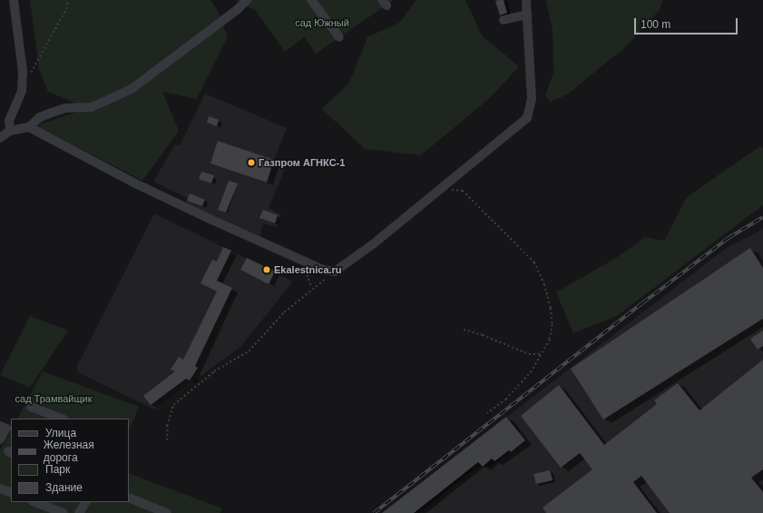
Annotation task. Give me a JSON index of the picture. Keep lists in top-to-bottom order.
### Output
{
  "parks": ["сад Южный", "сад Трамвайщик"],
  "places": ["Газпром АГНКС-1", "Ekalestnica.ru"],
  "legend": [
    "Улица",
    "Железная дорога",
    "Парк",
    "Здание"
  ],
  "scale_bar": "100 m"
}
